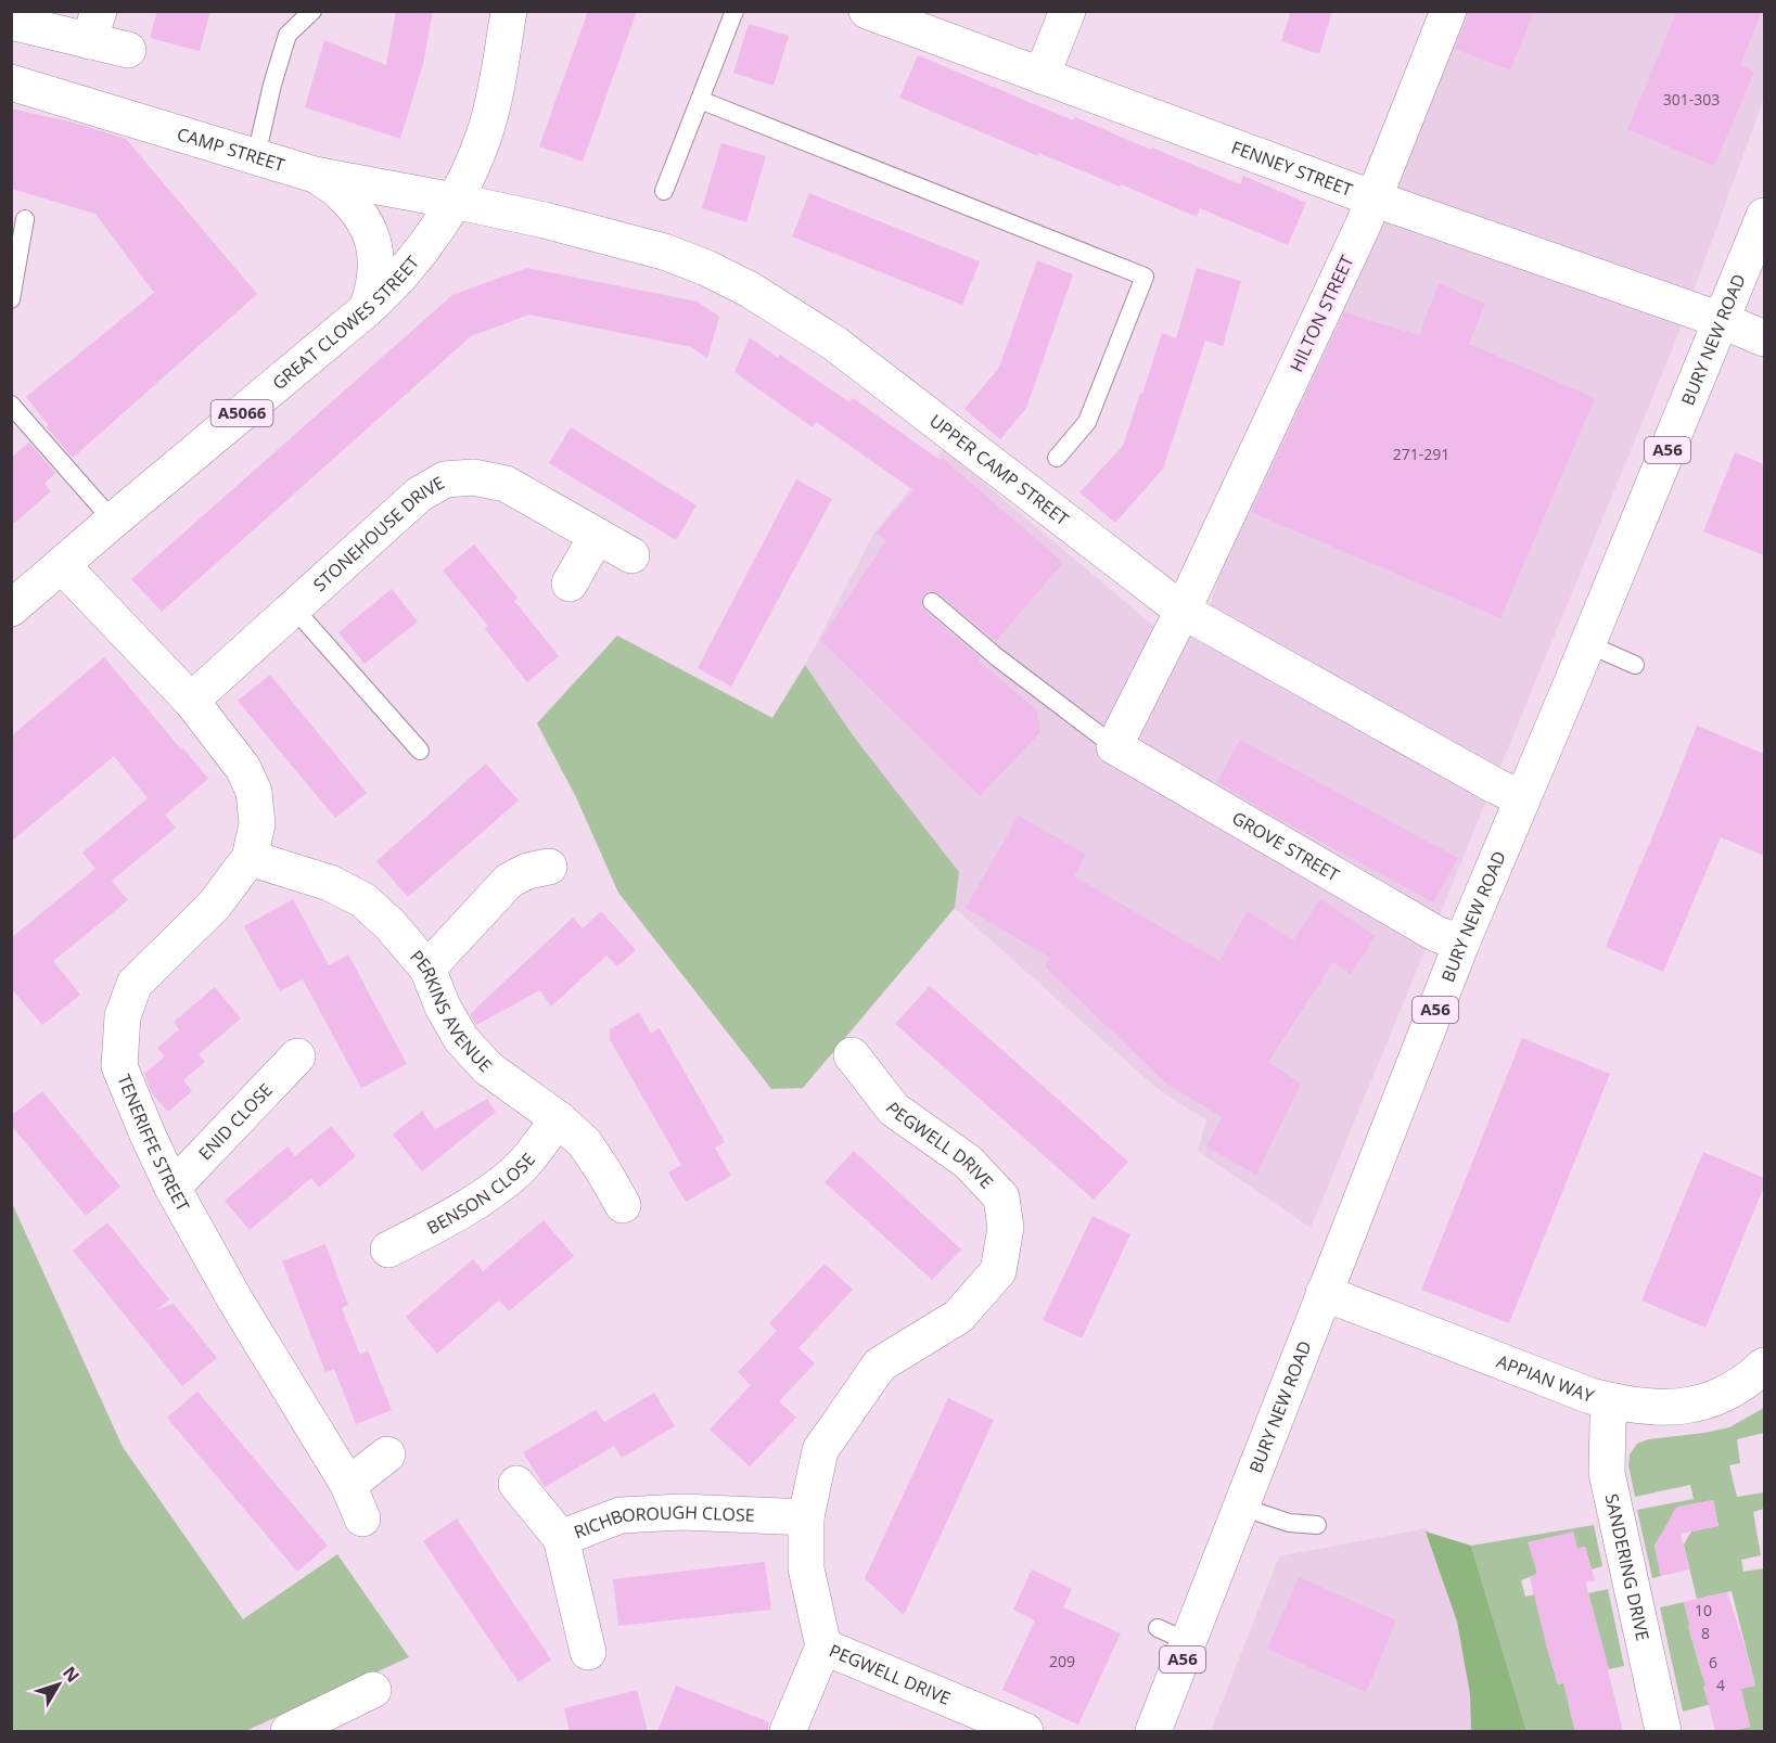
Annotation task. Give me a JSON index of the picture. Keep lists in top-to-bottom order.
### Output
{
  "streets": {
    "main road": [
      "CAMP STREET",
      "FENNEY STREET",
      "HILTON STREET",
      "GREAT CLOWES STREET",
      "BURY NEW ROAD",
      "A5066",
      "A56",
      "UPPER CAMP STREET",
      "STONEHOUSE DRIVE",
      "GROVE STREET",
      "PERKINS AVENUE",
      "ENID CLOSE",
      "TENERIFFE STREET",
      "PEGWELL DRIVE",
      "BENSON CLOSE",
      "APPIAN WAY",
      "RICHBOROUGH CLOSE",
      "SANDERING DRIVE"
    ]
  },
  "crossings": [
    ["CAMP STREET", "GREAT CLOWES STREET"],
    ["CAMP STREET", "UPPER CAMP STREET"],
    ["FENNEY STREET", "HILTON STREET"],
    ["FENNEY STREET", "BURY NEW ROAD"],
    ["HILTON STREET", "UPPER CAMP STREET"],
    ["HILTON STREET", "GROVE STREET"],
    ["GREAT CLOWES STREET", "UPPER CAMP STREET"],
    ["GREAT CLOWES STREET", "TENERIFFE STREET"],
    ["BURY NEW ROAD", "UPPER CAMP STREET"],
    ["BURY NEW ROAD", "GROVE STREET"],
    ["BURY NEW ROAD", "APPIAN WAY"],
    ["STONEHOUSE DRIVE", "TENERIFFE STREET"],
    ["PERKINS AVENUE", "TENERIFFE STREET"],
    ["PERKINS AVENUE", "BENSON CLOSE"],
    ["ENID CLOSE", "TENERIFFE STREET"],
    ["PEGWELL DRIVE", "RICHBOROUGH CLOSE"],
    ["APPIAN WAY", "SANDERING DRIVE"]
  ],
  "house_numbers": [
    "301-303",
    "271-291",
    "10",
    "8",
    "209",
    "6",
    "4"
  ],
  "north": "top right"
}
